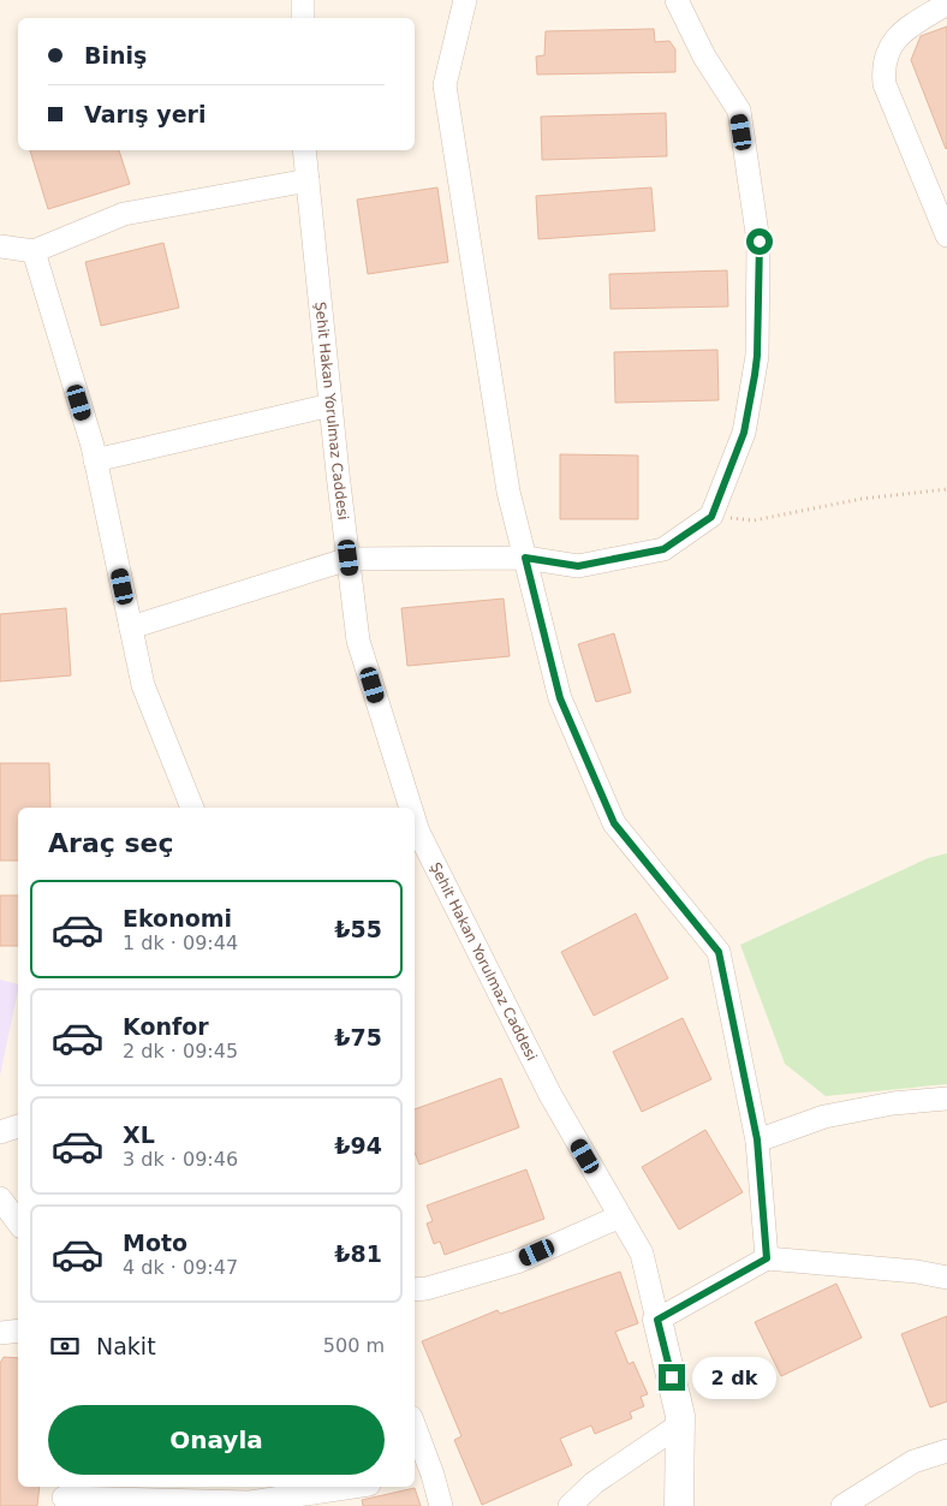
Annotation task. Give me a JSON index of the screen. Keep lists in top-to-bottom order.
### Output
{
  "streets": {
    "street": ["Şehit Hakan Yorulmaz Caddesi"]
  },
  "page": {
    "banner": ["Biniş", "Varış yeri"],
    "heading": "Araç seç",
    "list": [
      {
        "name": "Ekonomi",
        "note": "1 dk · 09:44",
        "value": "₺55"
      },
      {
        "name": "Konfor",
        "note": "2 dk · 09:45",
        "value": "₺75"
      },
      {
        "name": "XL",
        "note": "3 dk · 09:46",
        "value": "₺94"
      },
      {
        "name": "Moto",
        "note": "4 dk · 09:47",
        "value": "₺81"
      }
    ],
    "pay": ["Nakit", "500 m"],
    "bubble": "2 dk",
    "buttons": "Onayla"
  }
}
